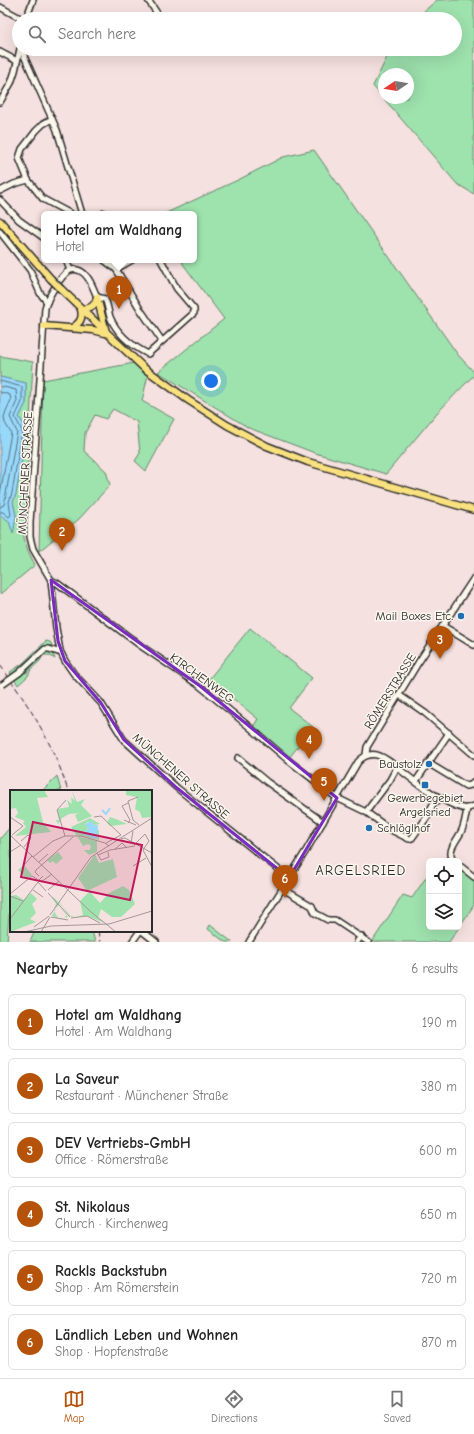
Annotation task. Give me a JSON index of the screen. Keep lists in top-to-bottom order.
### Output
{
  "streets": {
    "street": ["MÜNCHENER STRASSE", "KIRCHENWEG", "RÖMERSTRASSE"]
  },
  "crossings": [
    ["MÜNCHENER STRASSE", "KIRCHENWEG"],
    ["MÜNCHENER STRASSE", "RÖMERSTRASSE"],
    ["KIRCHENWEG", "RÖMERSTRASSE"]
  ],
  "districts": ["ARGELSRIED"],
  "places": {
    "other": ["Mail Boxes Etc.", "Baustolz", "Schlöglhof"],
    "transit": ["Gewerbegebiet Argelsried"]
  },
  "north": "left",
  "page": {
    "search": "Search here",
    "popup": ["Hotel am Waldhang", "Hotel"],
    "pins": [
      "1",
      "2",
      "3",
      "4",
      "5",
      "6"
    ],
    "heading": ["Nearby", "6 results"],
    "list": [
      {
        "mark": "1",
        "name": "Hotel am Waldhang",
        "note": "Hotel · Am Waldhang",
        "value": "190 m"
      },
      {
        "mark": "2",
        "name": "La Saveur",
        "note": "Restaurant · Münchener Straße",
        "value": "380 m"
      },
      {
        "mark": "3",
        "name": "DEV Vertriebs-GmbH",
        "note": "Office · Römerstraße",
        "value": "600 m"
      },
      {
        "mark": "4",
        "name": "St. Nikolaus",
        "note": "Church · Kirchenweg",
        "value": "650 m"
      },
      {
        "mark": "5",
        "name": "Rackls Backstubn",
        "note": "Shop · Am Römerstein",
        "value": "720 m"
      },
      {
        "mark": "6",
        "name": "Ländlich Leben und Wohnen",
        "note": "Shop · Hopfenstraße",
        "value": "870 m"
      }
    ],
    "nav": ["Map", "Directions", "Saved"]
  }
}
